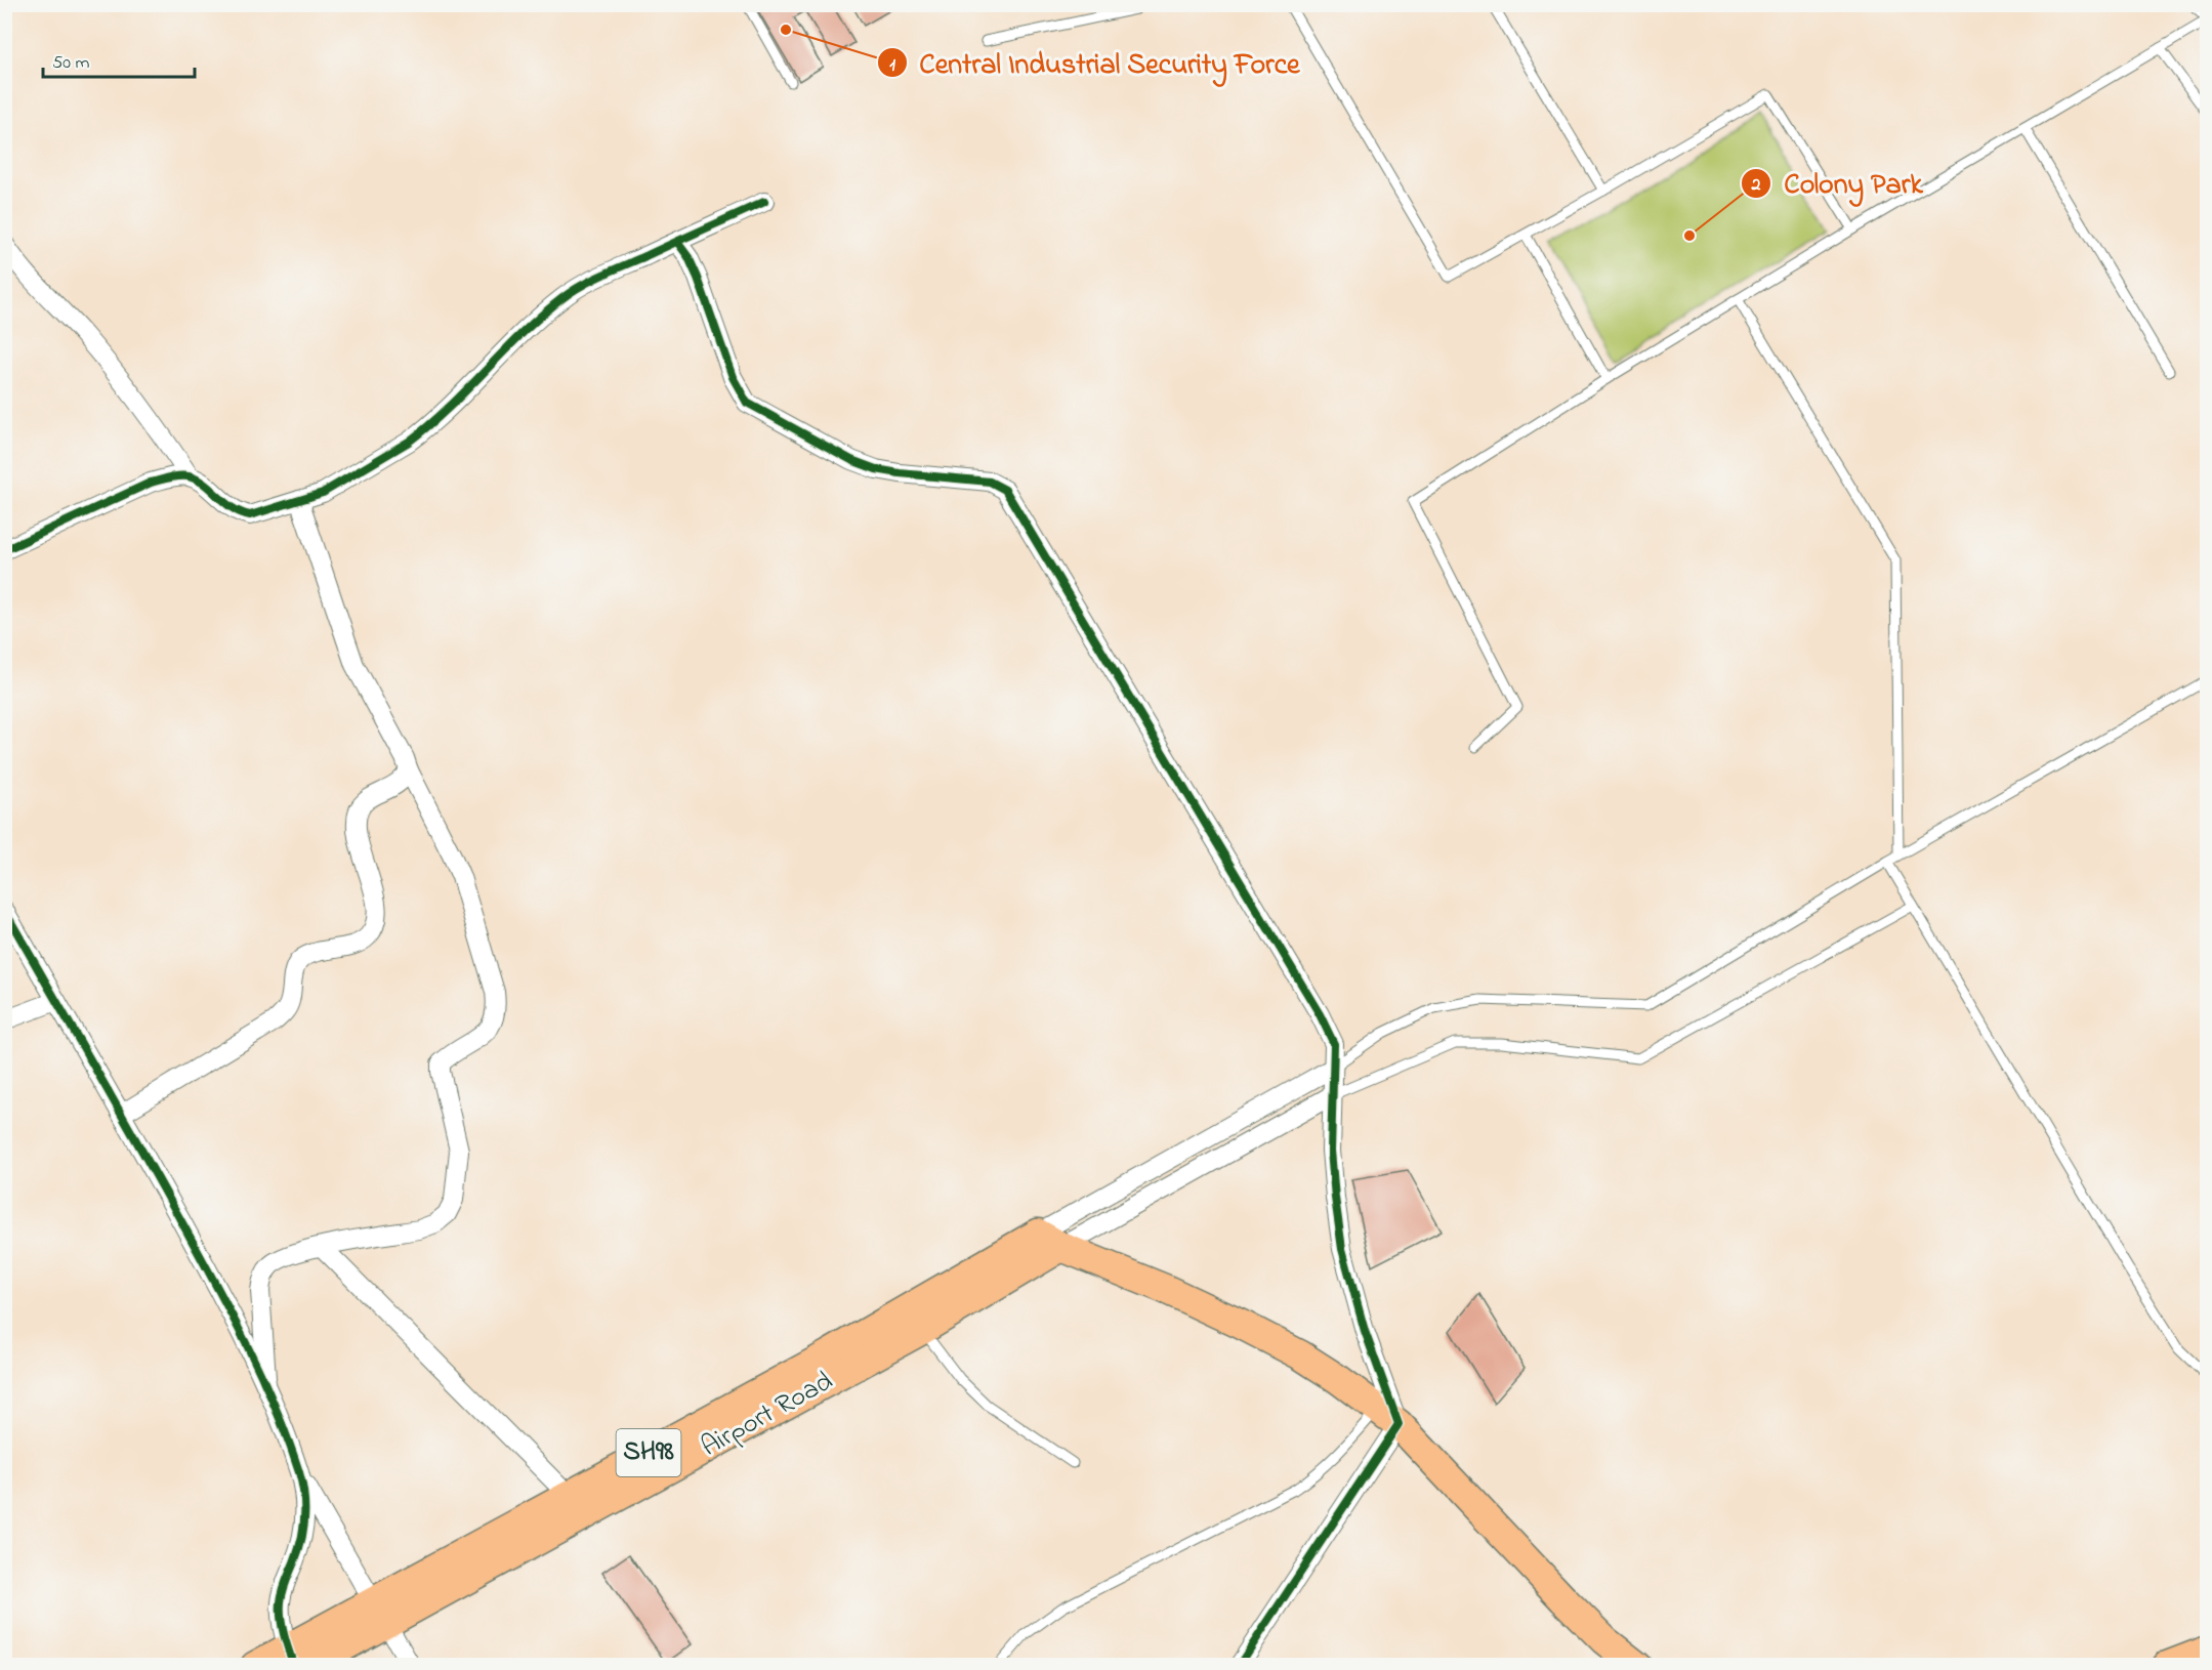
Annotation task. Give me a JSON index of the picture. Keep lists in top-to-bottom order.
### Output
{
  "streets": {
    "main road": ["Airport Road", "SH98"]
  },
  "crossings": [
    ["Airport Road", "SH98"]
  ],
  "places": ["Central Industrial Security Force", "Colony Park"],
  "scale_bar": "50 m"
}
